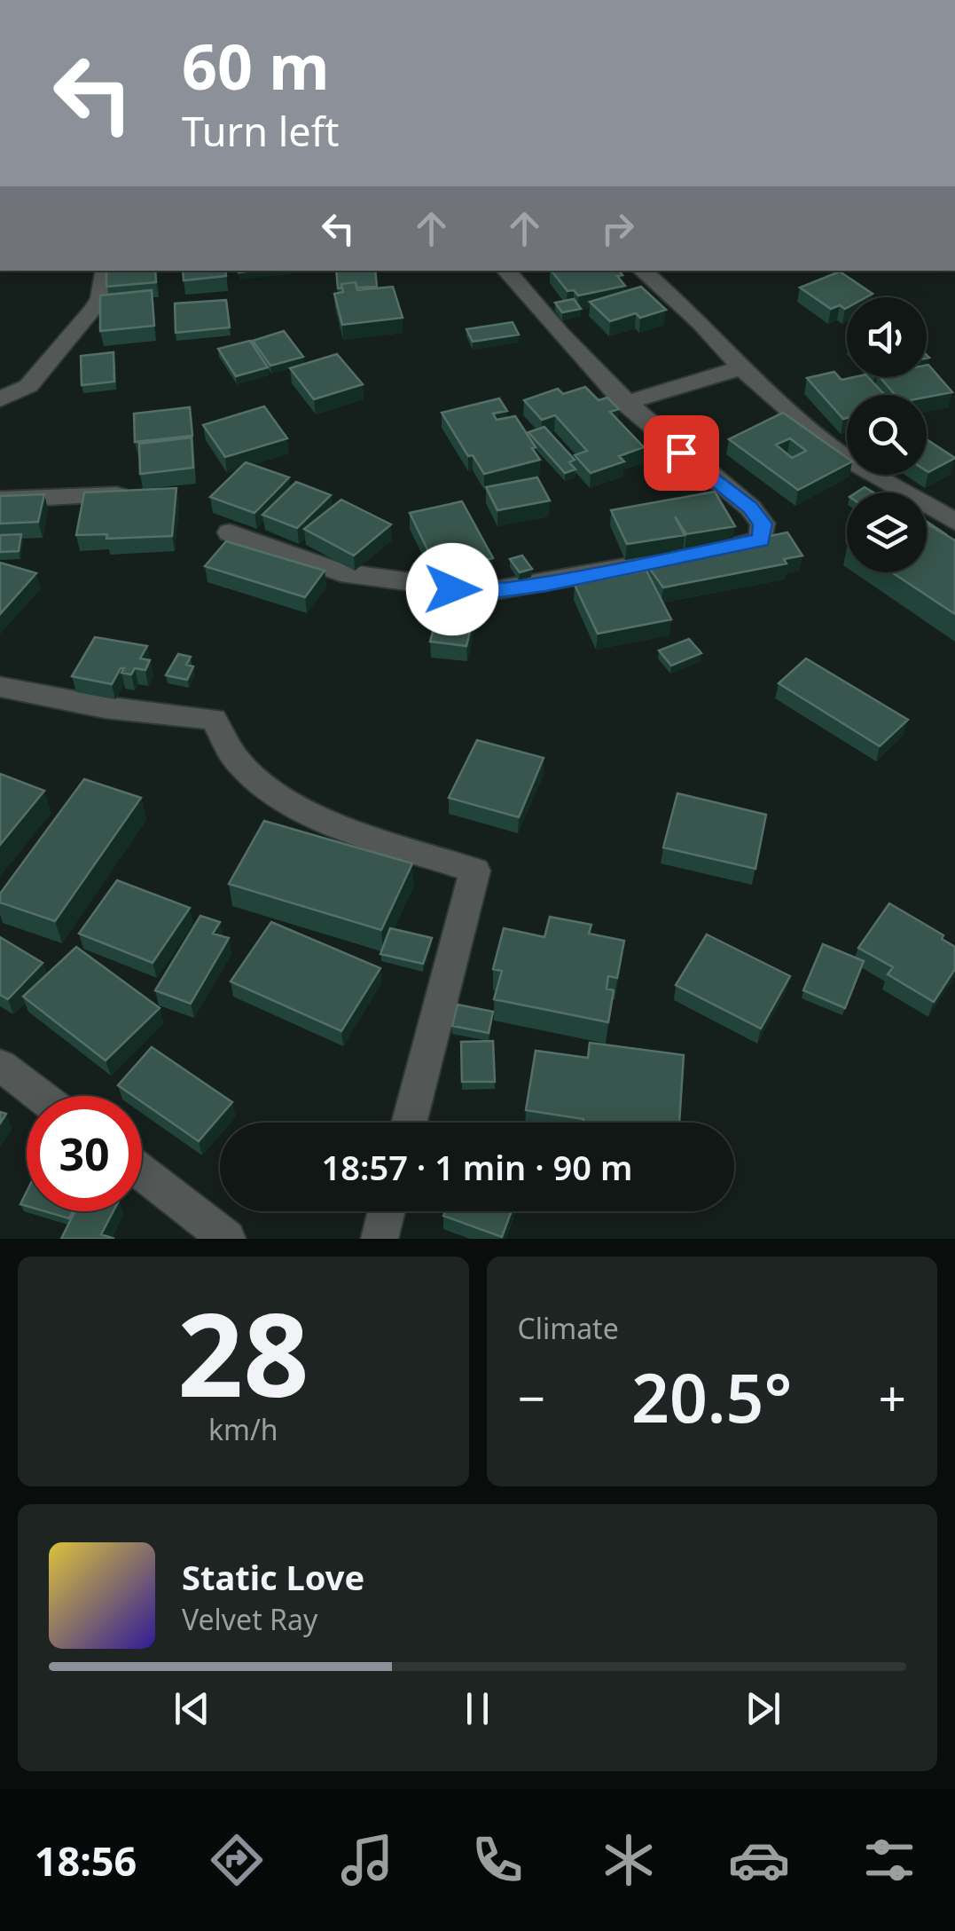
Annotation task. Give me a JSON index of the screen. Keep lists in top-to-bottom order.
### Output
{
  "page": {
    "turn": ["60 m", "Turn left"],
    "limit": "30",
    "trip": "18:57 · 1 min · 90 m",
    "tile": [
      ["28", "km/h"],
      "Climate"
    ],
    "heat": ["−", "20.5°", "+"],
    "song": ["Static Love", "Velvet Ray"],
    "tabs": "18:56"
  }
}
